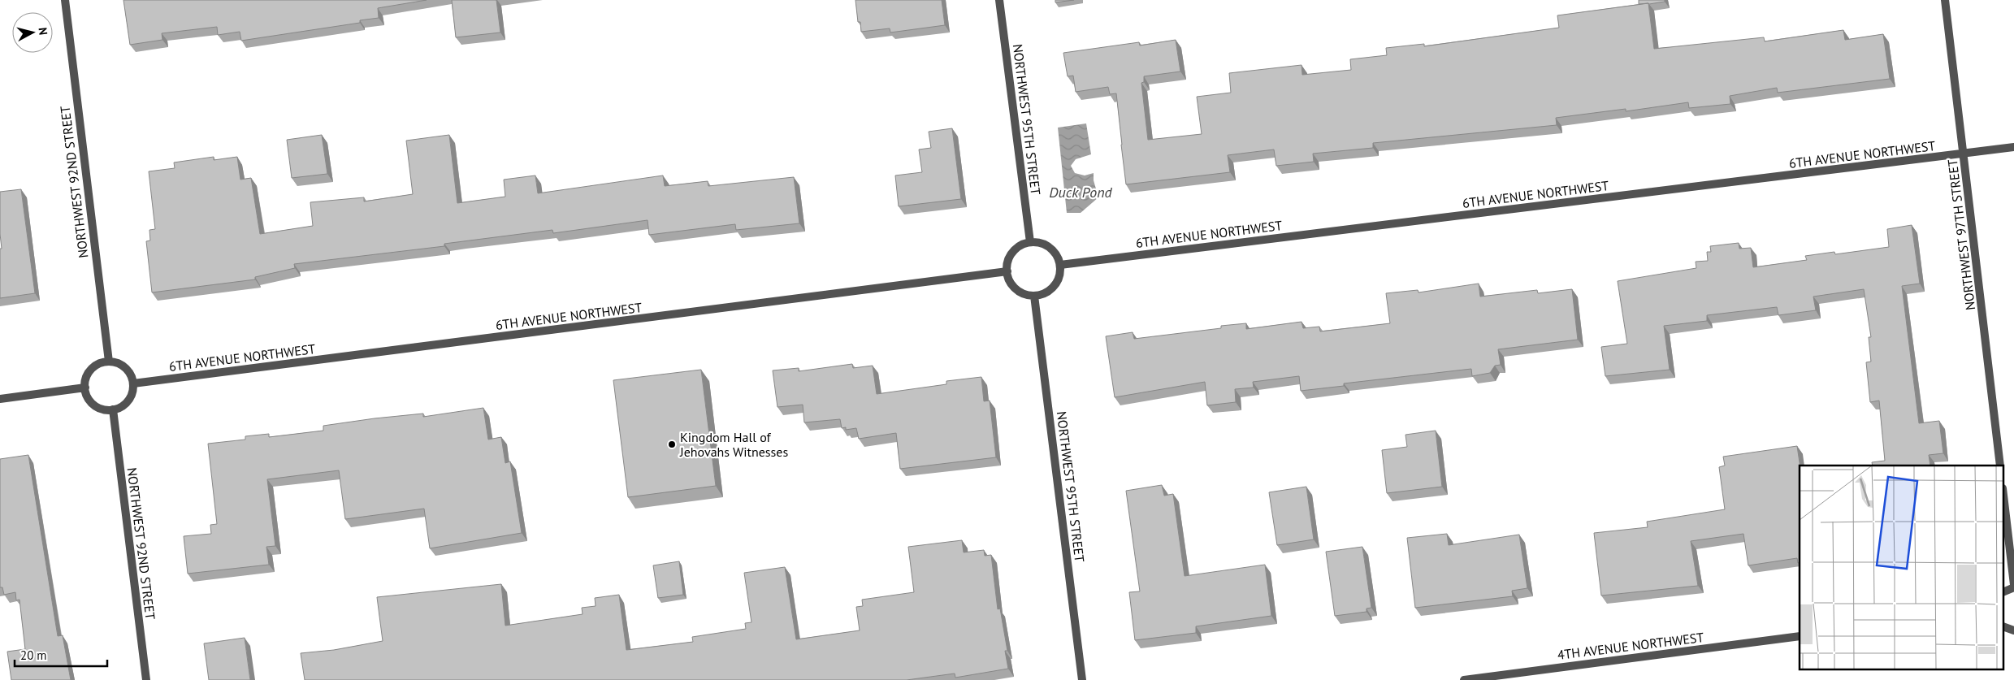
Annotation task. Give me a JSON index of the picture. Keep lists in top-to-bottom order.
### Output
{
  "streets": {
    "street": [
      "NORTHWEST 95TH STREET",
      "6TH AVENUE NORTHWEST",
      "NORTHWEST 92ND STREET",
      "NORTHWEST 97TH STREET",
      "4TH AVENUE NORTHWEST"
    ]
  },
  "crossings": [
    ["NORTHWEST 95TH STREET", "6TH AVENUE NORTHWEST"],
    ["6TH AVENUE NORTHWEST", "NORTHWEST 92ND STREET"],
    ["6TH AVENUE NORTHWEST", "NORTHWEST 97TH STREET"]
  ],
  "water": ["Duck Pond"],
  "places": ["Kingdom Hall of Jehovahs Witnesses"],
  "scale_bar": "20 m",
  "north": "right"
}
